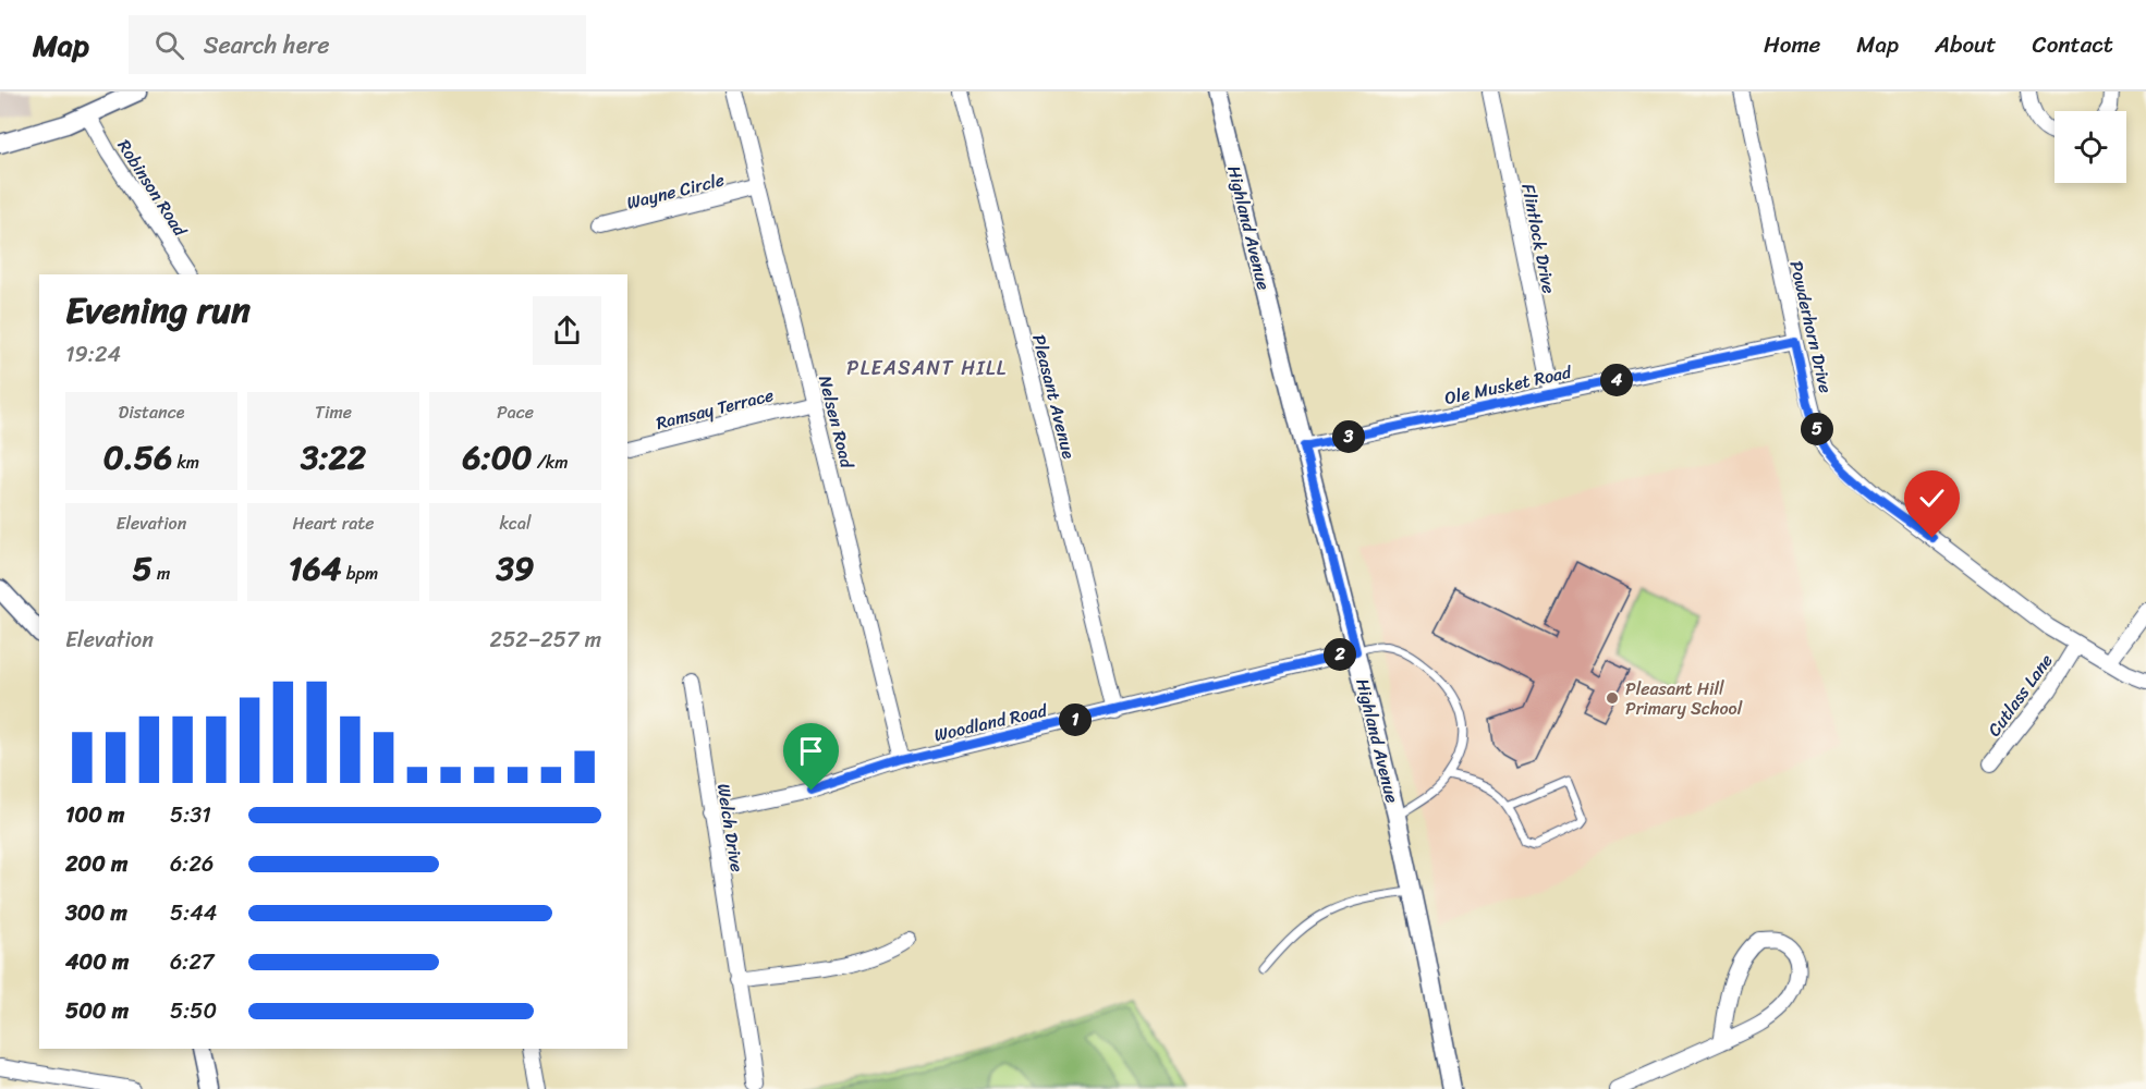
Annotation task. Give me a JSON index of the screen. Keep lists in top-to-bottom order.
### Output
{
  "streets": {
    "street": [
      "Robinson Road",
      "Wayne Circle",
      "Highland Avenue",
      "Flintlock Drive",
      "Powderhorn Drive",
      "Ole Musket Road",
      "Pleasant Avenue",
      "Ramsay Terrace",
      "Nelsen Road",
      "Cutlass Lane",
      "Woodland Road",
      "Welch Drive"
    ]
  },
  "crossings": [
    ["Wayne Circle", "Nelsen Road"],
    ["Highland Avenue", "Ole Musket Road"],
    ["Highland Avenue", "Woodland Road"],
    ["Flintlock Drive", "Ole Musket Road"],
    ["Powderhorn Drive", "Ole Musket Road"],
    ["Powderhorn Drive", "Cutlass Lane"],
    ["Pleasant Avenue", "Woodland Road"],
    ["Ramsay Terrace", "Nelsen Road"],
    ["Nelsen Road", "Woodland Road"],
    ["Woodland Road", "Welch Drive"]
  ],
  "districts": ["PLEASANT HILL"],
  "places": ["Pleasant Hill Primary School"],
  "page": {
    "header": "Map",
    "search": "Search here",
    "nav": [
      "Home",
      "Map",
      "About",
      "Contact"
    ],
    "heading": ["Evening run", "19:24"],
    "pins": [
      "4",
      "5",
      "3",
      "2",
      "1"
    ],
    "stats": [
      ["Distance", "0.56 km"],
      ["Time", "3:22"],
      ["Pace", "6:00 /km"],
      ["Elevation", "5 m"],
      ["Heart rate", "164 bpm"],
      ["kcal", "39"]
    ],
    "chart": ["Elevation", "252–257 m"],
    "list": [
      {
        "name": "100 m",
        "note": "5:31"
      },
      {
        "name": "200 m",
        "note": "6:26"
      },
      {
        "name": "300 m",
        "note": "5:44"
      },
      {
        "name": "400 m",
        "note": "6:27"
      },
      {
        "name": "500 m",
        "note": "5:50"
      }
    ]
  }
}
